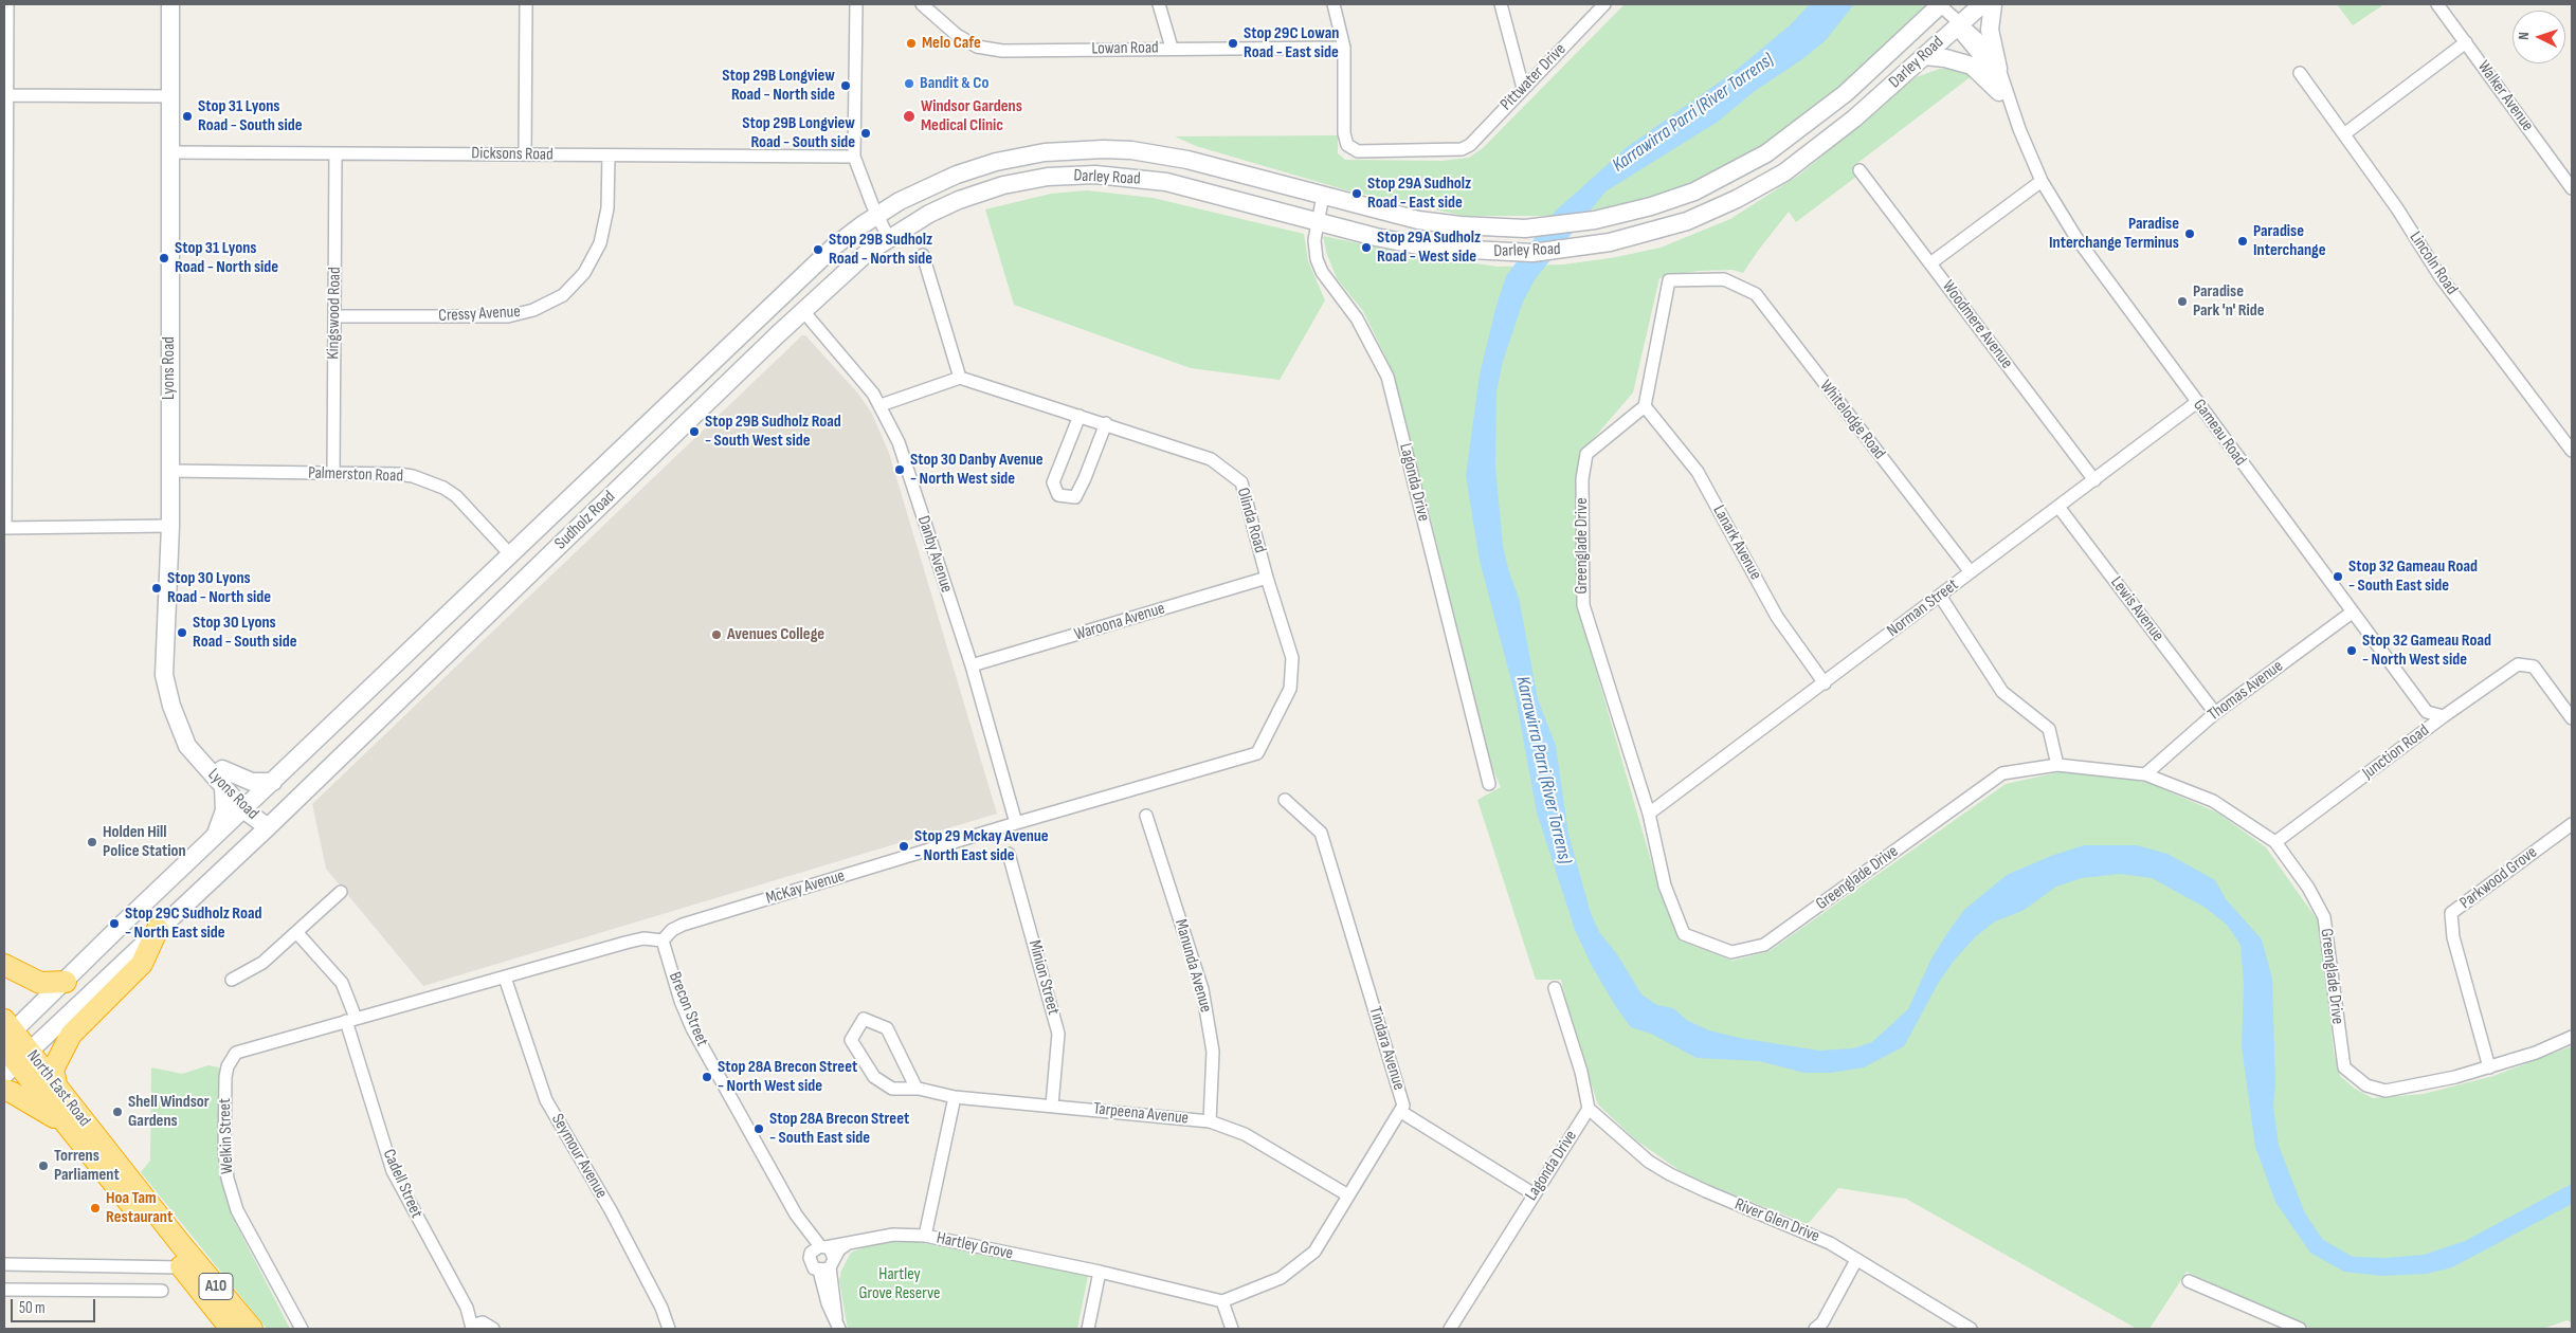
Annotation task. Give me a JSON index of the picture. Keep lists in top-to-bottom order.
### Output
{
  "streets": {
    "highway": ["North East Road", "A10"],
    "main road": ["Darley Road", "Lyons Road", "Sudholz Road"],
    "street": [
      "Lowan Road",
      "Pittwater Drive",
      "Walker Avenue",
      "Dicksons Road",
      "Lincoln Road",
      "Kingswood Road",
      "Cressy Avenue",
      "Woodmere Avenue",
      "Whitelodge Road",
      "Gameau Road",
      "Palmerston Road",
      "Lagonda Drive",
      "Olinda Road",
      "Lanark Avenue",
      "Greenglade Drive",
      "Danby Avenue",
      "Norman Street",
      "Lewis Avenue",
      "Waroona Avenue",
      "Thomas Avenue",
      "Junction Road",
      "Parkwood Grove",
      "McKay Avenue",
      "Manunda Avenue",
      "Minion Street",
      "Brecon Street",
      "Tindara Avenue",
      "Tarpeena Avenue",
      "Welkin Street",
      "Seymour Avenue",
      "Cadell Street",
      "River Glen Drive",
      "Hartley Grove"
    ]
  },
  "crossings": [
    ["Lowan Road", "Pittwater Drive"],
    ["Darley Road", "Gameau Road"],
    ["Darley Road", "Lagonda Drive"],
    ["Darley Road", "Sudholz Road"],
    ["Dicksons Road", "Kingswood Road"],
    ["Dicksons Road", "Cressy Avenue"],
    ["Dicksons Road", "Lyons Road"],
    ["Kingswood Road", "Cressy Avenue"],
    ["Kingswood Road", "Palmerston Road"],
    ["Woodmere Avenue", "Norman Street"],
    ["Lyons Road", "Palmerston Road"],
    ["Lyons Road", "Sudholz Road"],
    ["Whitelodge Road", "Lanark Avenue"],
    ["Whitelodge Road", "Greenglade Drive"],
    ["Whitelodge Road", "Norman Street"],
    ["Gameau Road", "Norman Street"],
    ["Gameau Road", "Thomas Avenue"],
    ["Gameau Road", "Junction Road"],
    ["Palmerston Road", "Sudholz Road"],
    ["Lagonda Drive", "River Glen Drive"],
    ["Sudholz Road", "Danby Avenue"],
    ["Sudholz Road", "North East Road"],
    ["Olinda Road", "Waroona Avenue"],
    ["Olinda Road", "McKay Avenue"],
    ["Lanark Avenue", "Greenglade Drive"],
    ["Lanark Avenue", "Norman Street"],
    ["Greenglade Drive", "Norman Street"],
    ["Greenglade Drive", "Thomas Avenue"],
    ["Greenglade Drive", "Junction Road"],
    ["Greenglade Drive", "Parkwood Grove"],
    ["Danby Avenue", "Waroona Avenue"],
    ["Danby Avenue", "McKay Avenue"],
    ["Norman Street", "Lewis Avenue"],
    ["Lewis Avenue", "Thomas Avenue"],
    ["McKay Avenue", "Brecon Street"],
    ["Manunda Avenue", "Tarpeena Avenue"],
    ["Minion Street", "Tarpeena Avenue"],
    ["Brecon Street", "Hartley Grove"],
    ["Tindara Avenue", "Tarpeena Avenue"],
    ["Tindara Avenue", "Hartley Grove"],
    ["Welkin Street", "Cadell Street"]
  ],
  "water": ["Karrawirra Parri (River Torrens)"],
  "parks": ["Hartley Grove Reserve"],
  "places": [
    "Melo Cafe",
    "Stop 29C Lowan Road - East side",
    "Bandit & Co",
    "Stop 29B Longview Road - North side",
    "Stop 31 Lyons Road - South side",
    "Windsor Gardens Medical Clinic",
    "Stop 29B Longview Road - South side",
    "Stop 29A Sudholz Road - East side",
    "Paradise Interchange Terminus",
    "Paradise Interchange",
    "Stop 29A Sudholz Road - West side",
    "Stop 29B Sudholz Road - North side",
    "Stop 31 Lyons Road - North side",
    "Paradise Park 'n' Ride",
    "Stop 29B Sudholz Road - South West side",
    "Stop 30 Danby Avenue - North West side",
    "Stop 32 Gameau Road - South East side",
    "Stop 30 Lyons Road - North side",
    "Stop 30 Lyons Road - South side",
    "Avenues College",
    "Stop 32 Gameau Road - North West side",
    "Holden Hill Police Station",
    "Stop 29 Mckay Avenue - North East side",
    "Stop 29C Sudholz Road - North East side",
    "Stop 28A Brecon Street - North West side",
    "Shell Windsor Gardens",
    "Stop 28A Brecon Street - South East side",
    "Torrens Parliament",
    "Hoa Tam Restaurant"
  ],
  "scale_bar": "50 m",
  "north": "left"
}
